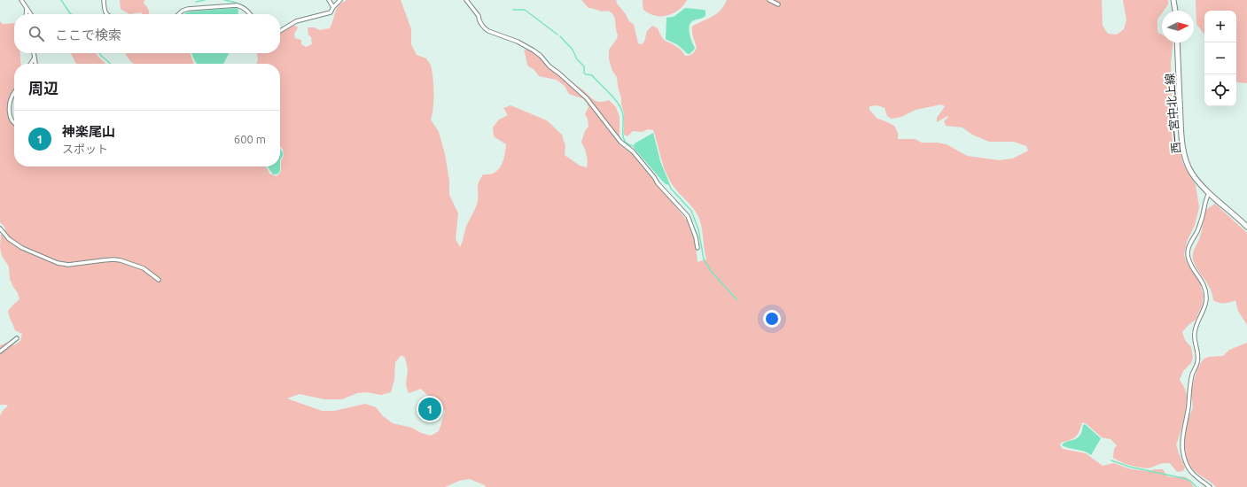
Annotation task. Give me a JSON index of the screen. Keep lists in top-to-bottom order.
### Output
{
  "streets": {
    "main road": ["西一宮中北上線"]
  },
  "north": "right",
  "page": {
    "map_buttons": ["+", "−"],
    "search": "ここで検索",
    "heading": "周辺",
    "list": [
      {
        "mark": "1",
        "name": "神楽尾山",
        "note": "スポット",
        "value": "600 m"
      }
    ],
    "pins": "1"
  }
}
